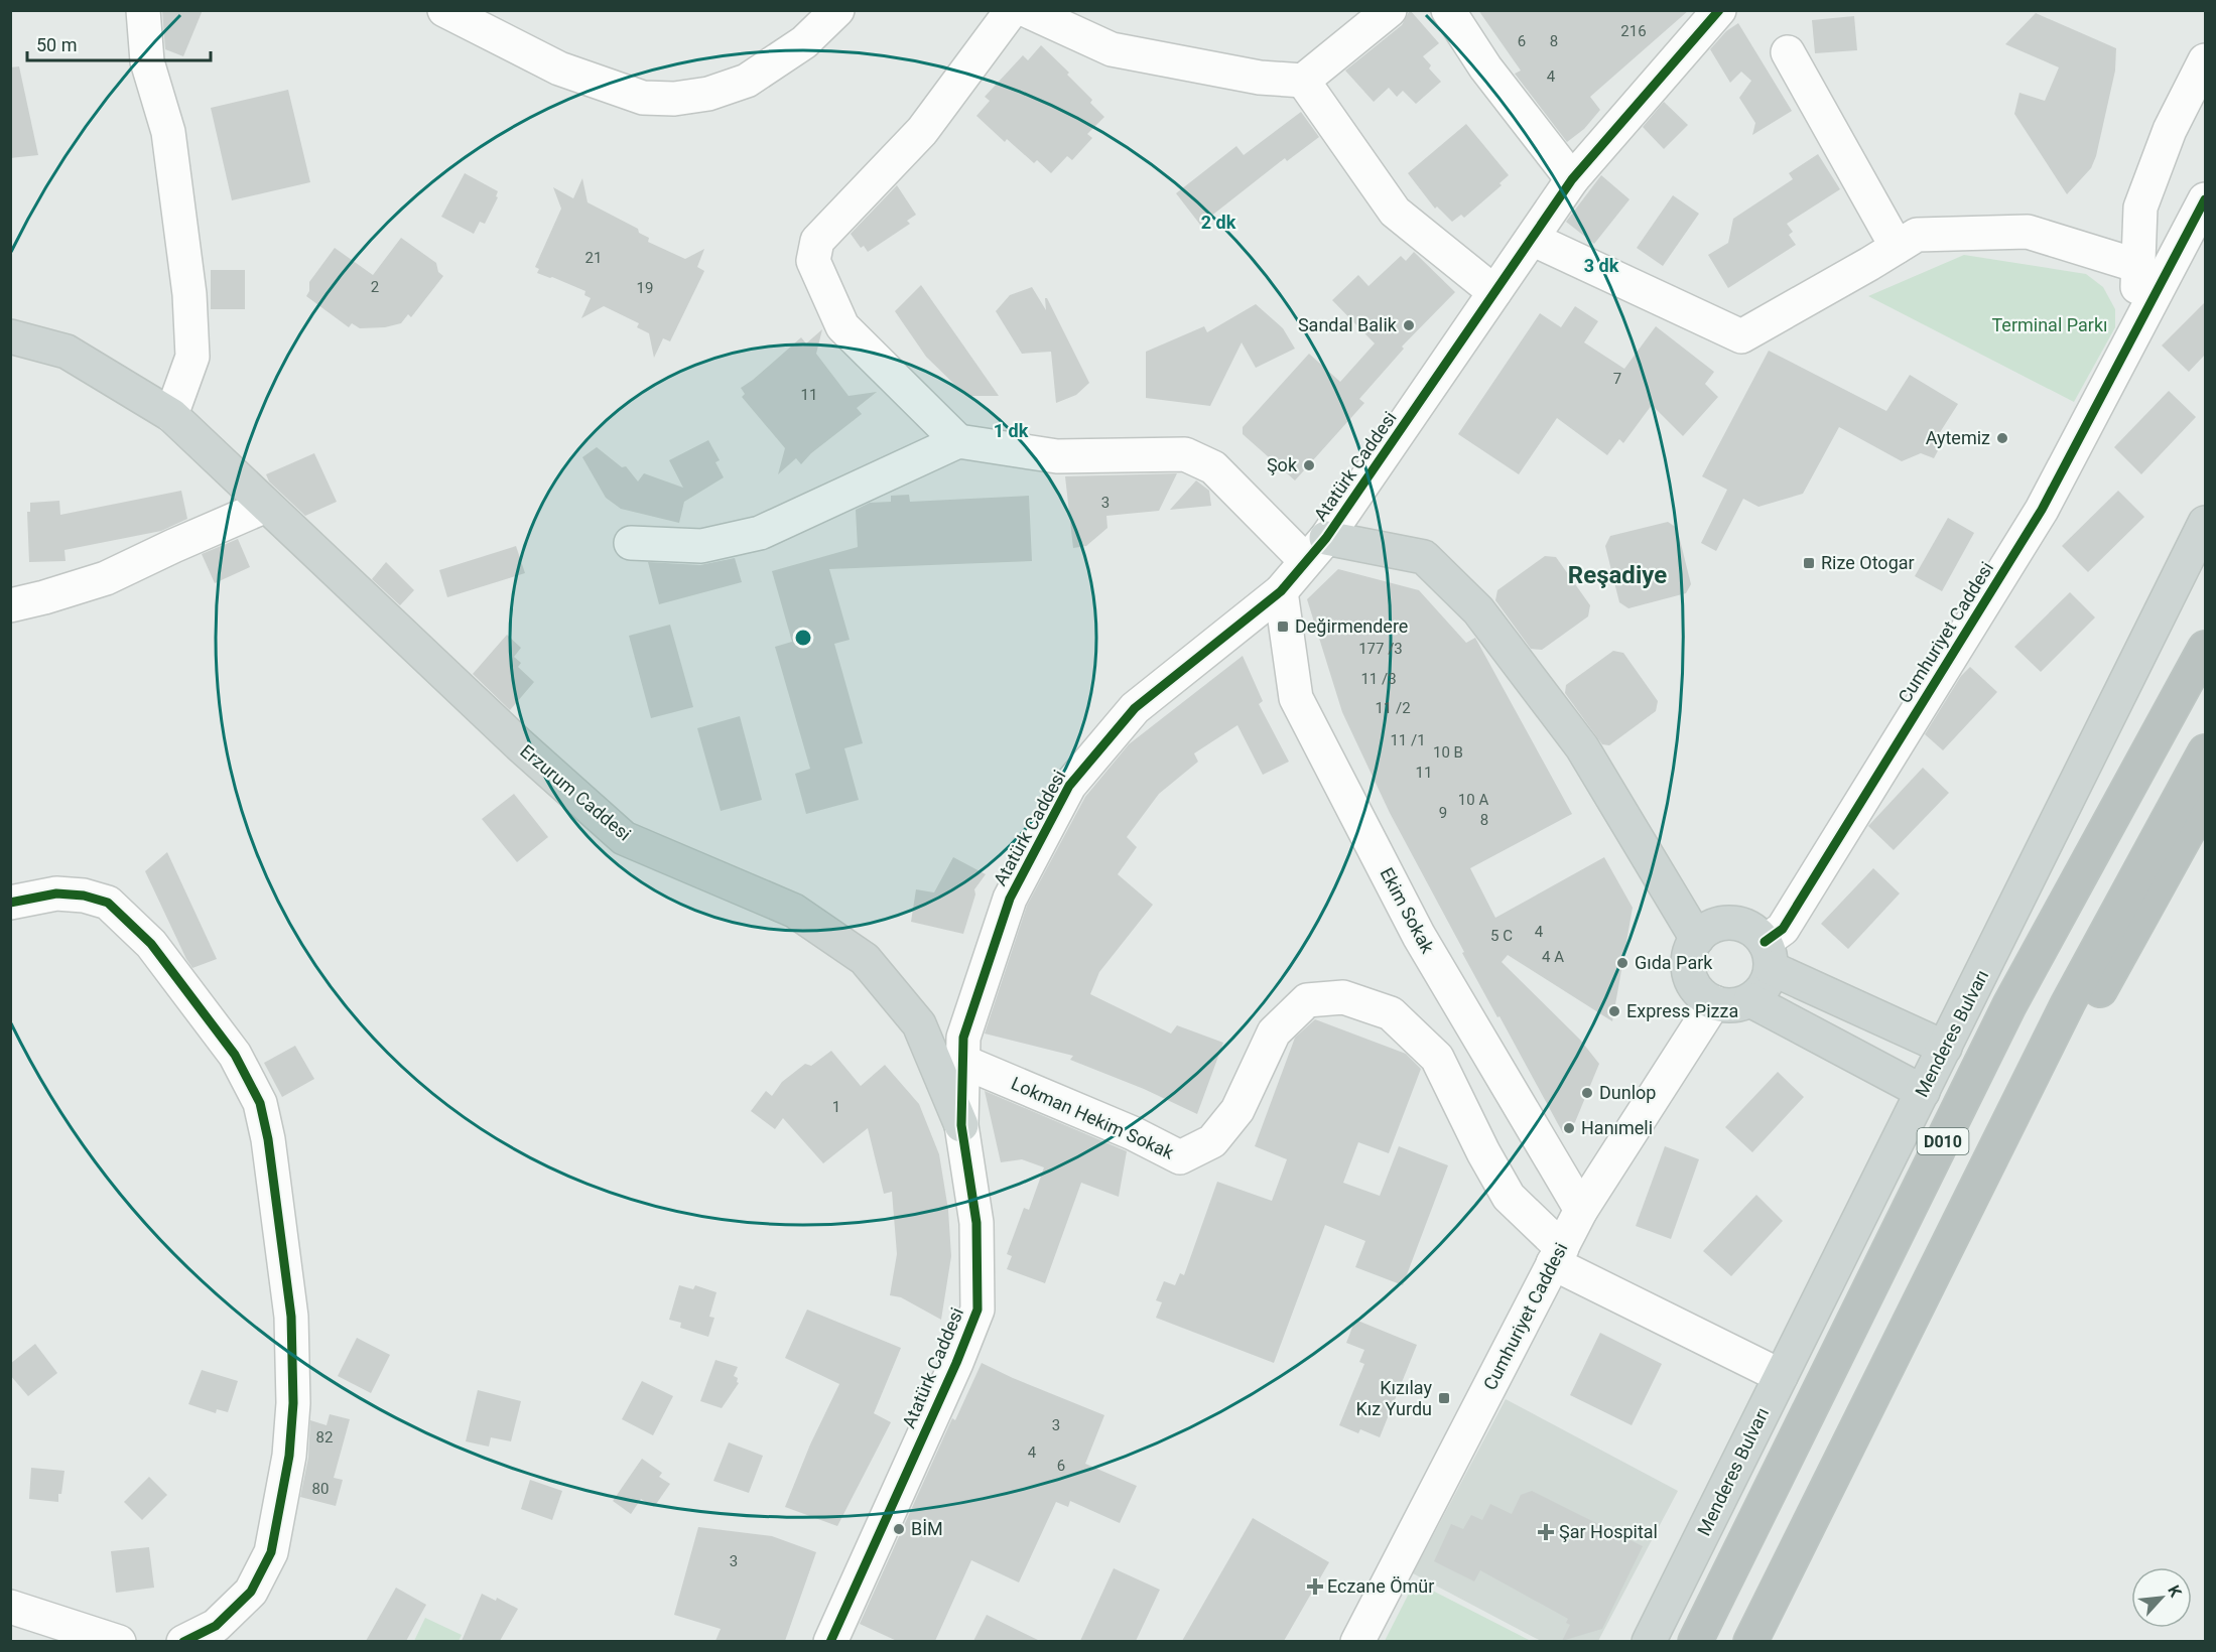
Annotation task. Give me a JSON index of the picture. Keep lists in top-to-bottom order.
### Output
{
  "streets": {
    "highway": ["D010"],
    "main road": ["Cumhuriyet Caddesi", "Erzurum Caddesi", "Menderes Bulvarı"],
    "street": ["Atatürk Caddesi", "Ekim Sokak", "Lokman Hekim Sokak"]
  },
  "crossings": [
    ["Atatürk Caddesi", "Erzurum Caddesi"],
    ["Atatürk Caddesi", "Ekim Sokak"],
    ["Atatürk Caddesi", "Lokman Hekim Sokak"],
    ["Cumhuriyet Caddesi", "Ekim Sokak"],
    ["Cumhuriyet Caddesi", "Lokman Hekim Sokak"]
  ],
  "districts": ["Reşadiye"],
  "parks": ["Terminal Parkı"],
  "places": {
    "other": [
      "Sandal Balik",
      "Aytemiz",
      "Şok",
      "Gıda Park",
      "Express Pizza",
      "Dunlop",
      "Hanımeli",
      "BİM"
    ],
    "transit": ["Rize Otogar", "Değirmendere", "Kızılay Kız Yurdu"],
    "health": ["Şar Hospital", "Eczane Ömür"]
  },
  "house_numbers": [
    "216",
    "6",
    "8",
    "4",
    "21",
    "2",
    "19",
    "7",
    "11",
    "3",
    "177 /3",
    "11 /3",
    "11 /2",
    "11 /1",
    "10 B",
    "11",
    "10 A",
    "9",
    "8",
    "4",
    "5 C",
    "4 A",
    "1",
    "3",
    "82",
    "4",
    "6",
    "80",
    "3"
  ],
  "scale_bar": "50 m",
  "north": "top right",
  "rings": ["2 dk", "3 dk", "1 dk"]
}
